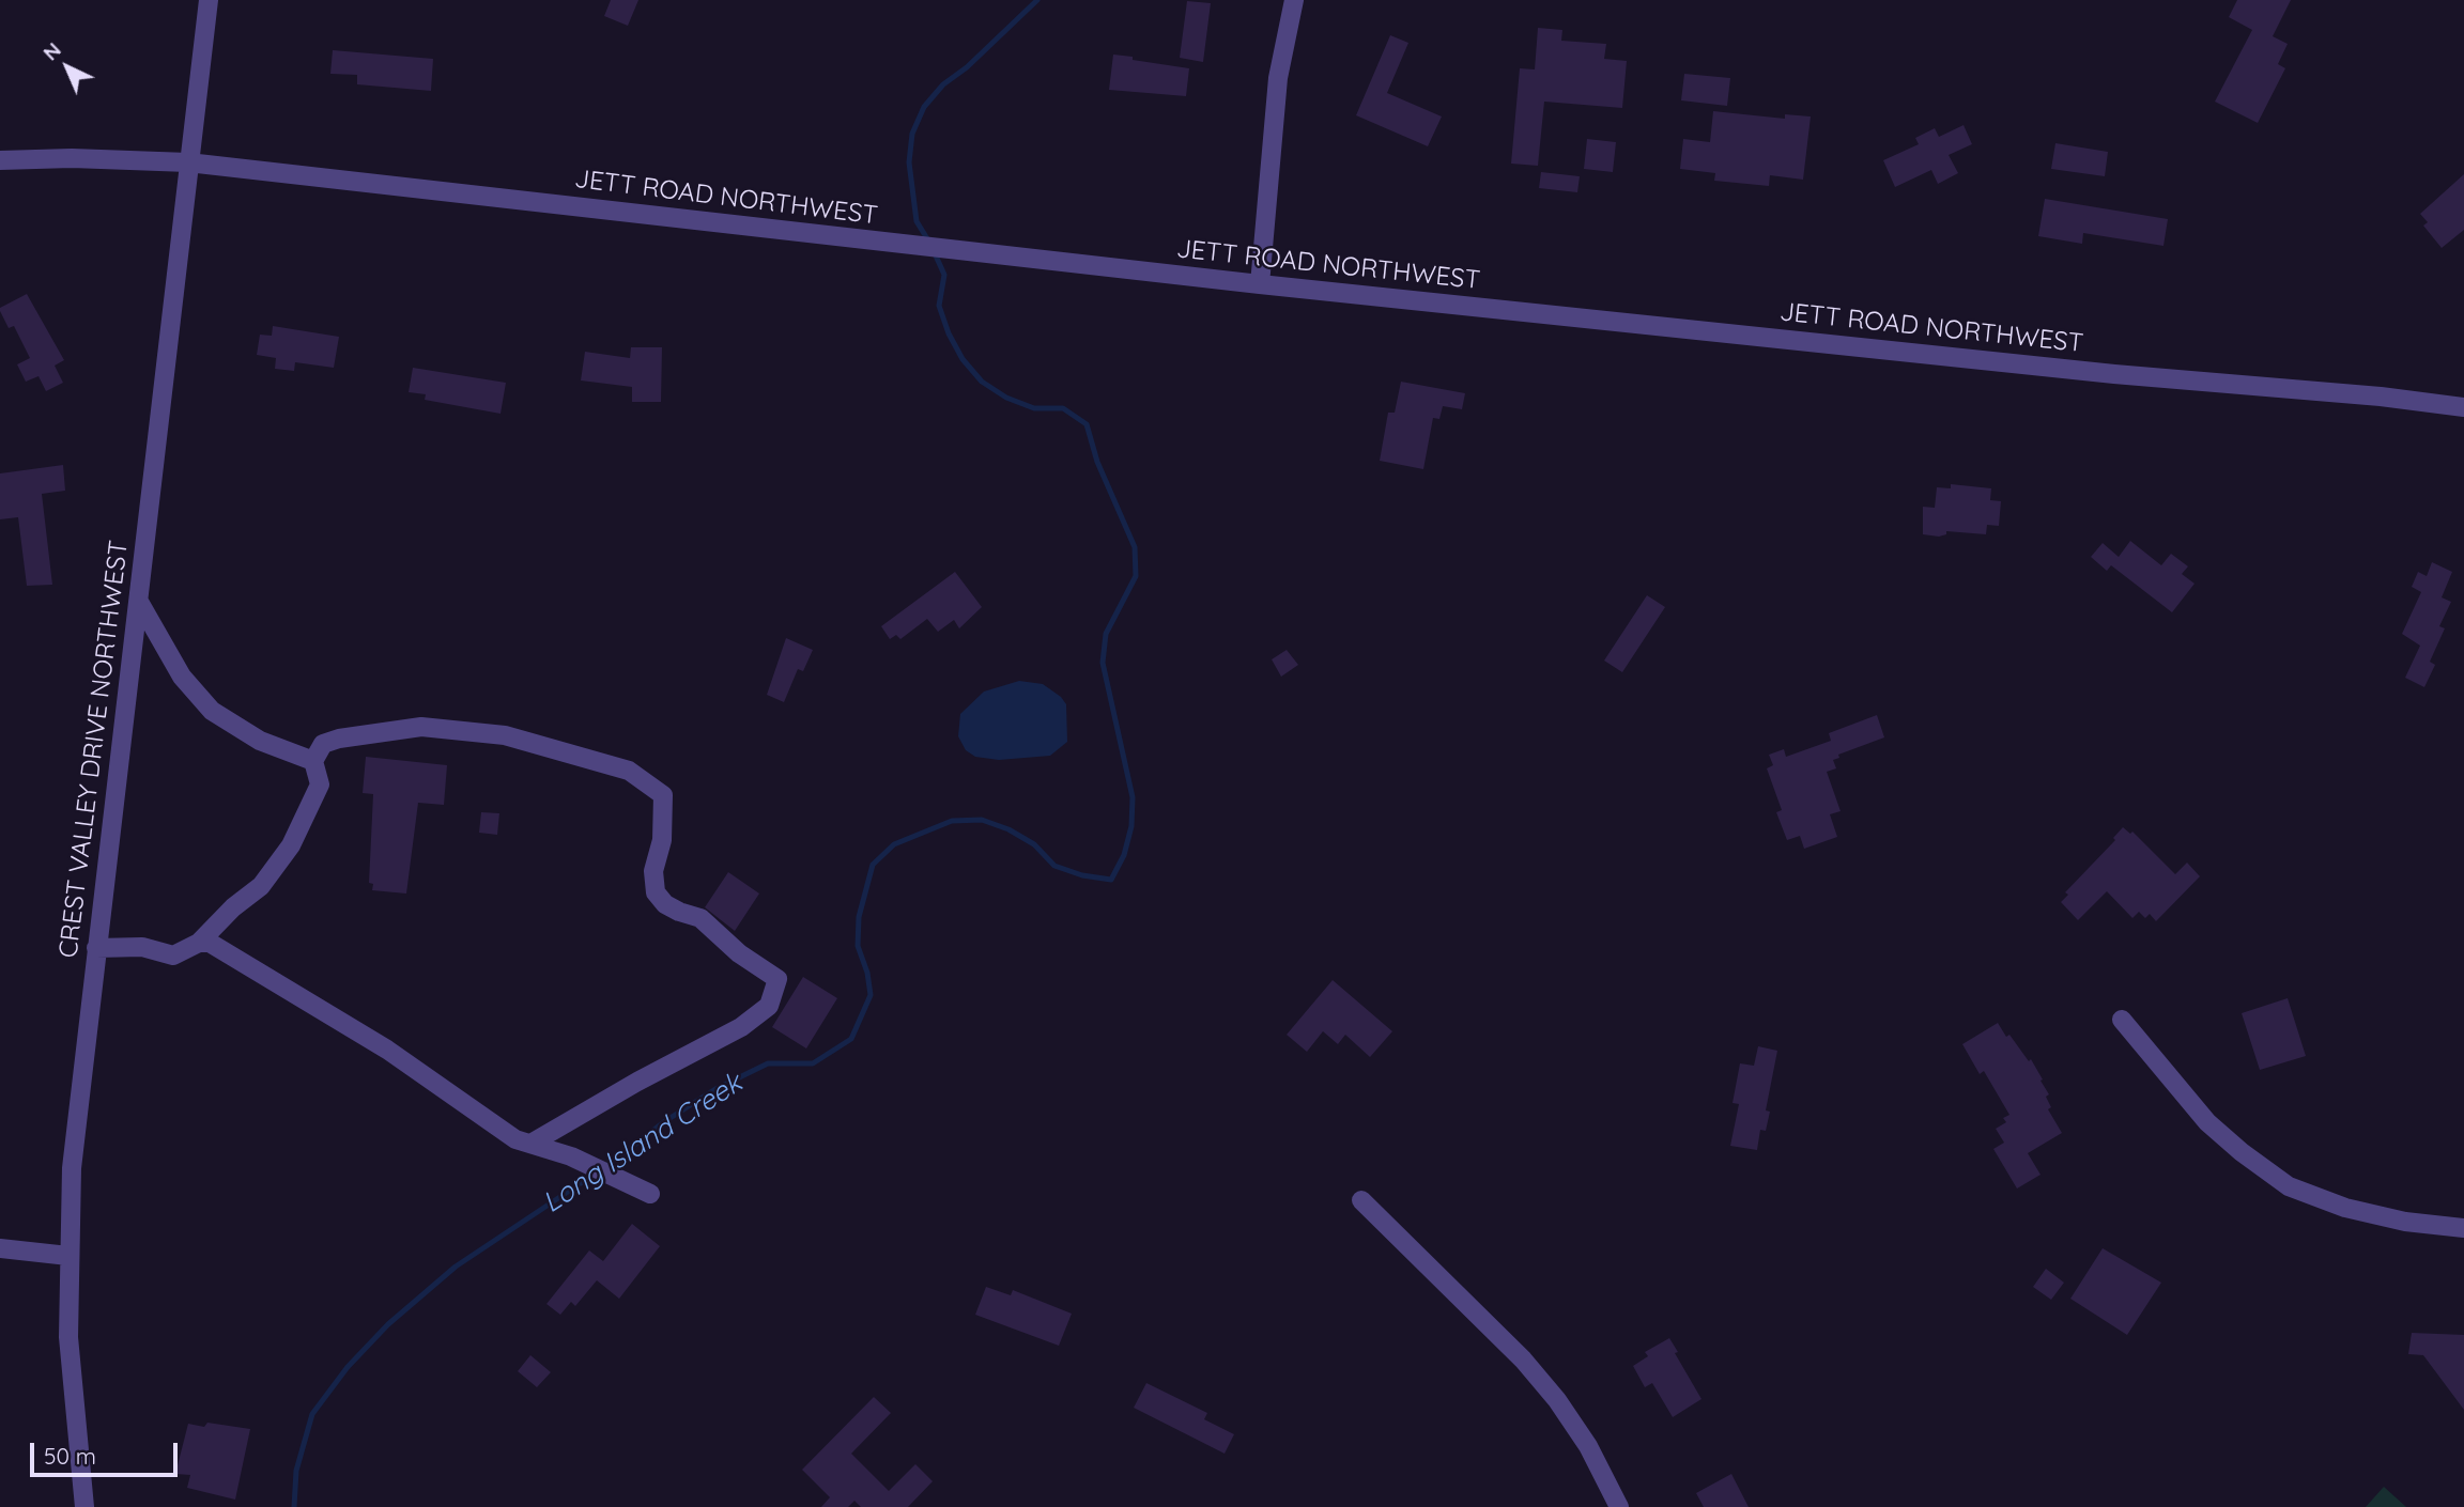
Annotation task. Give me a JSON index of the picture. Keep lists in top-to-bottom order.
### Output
{
  "streets": {
    "street": ["JETT ROAD NORTHWEST", "CREST VALLEY DRIVE NORTHWEST"]
  },
  "crossings": [
    ["JETT ROAD NORTHWEST", "CREST VALLEY DRIVE NORTHWEST"]
  ],
  "water": ["Long Island Creek"],
  "scale_bar": "50 m",
  "north": "top left"
}
